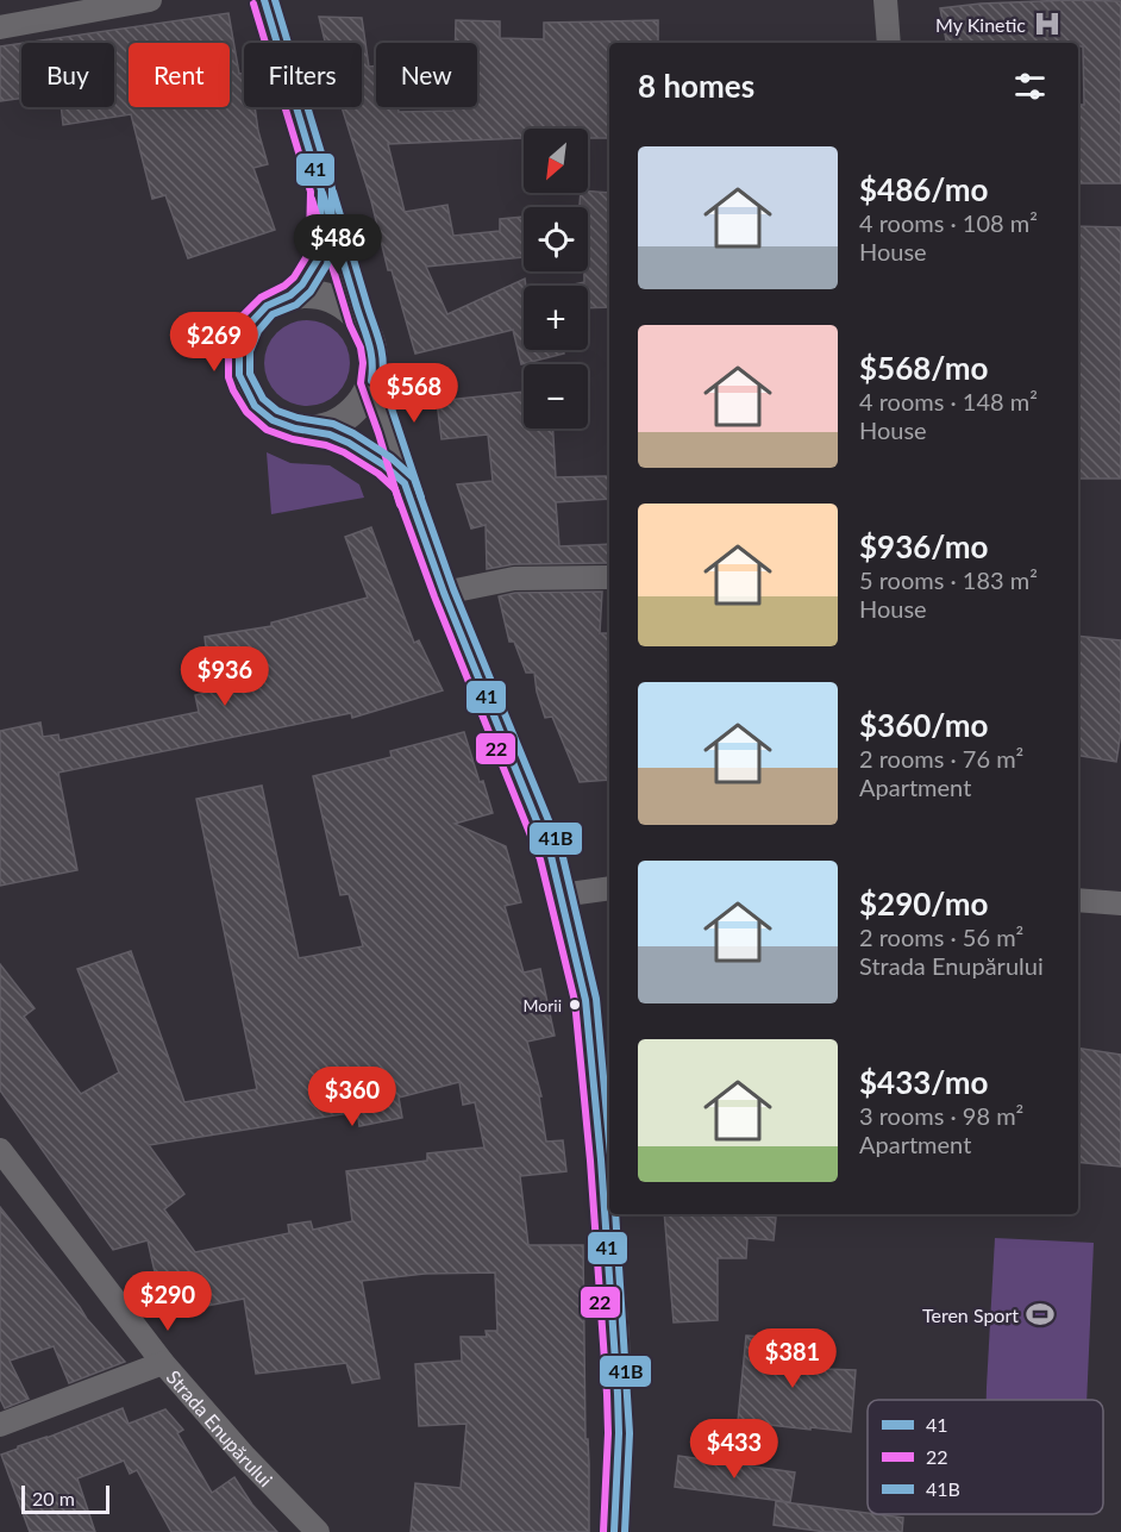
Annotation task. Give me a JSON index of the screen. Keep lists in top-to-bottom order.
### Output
{
  "streets": {
    "street": ["Strada Enupărului"]
  },
  "places": {
    "hospital": ["My Kinetic"],
    "other": ["Morii"],
    "sports": ["Teren Sport"]
  },
  "lines": ["transit line 41", "transit line 41B", "transit line 22"],
  "legend": ["41", "22", "41B"],
  "scale_bar": "20 m",
  "north": "bottom left",
  "page": {
    "chip": [
      "Buy",
      "Rent",
      "Filters",
      "New"
    ],
    "heading": "8 homes",
    "map_buttons": ["+", "−"],
    "list": [
      {
        "name": "$486/mo",
        "note": "4 rooms · 108 m² · House"
      },
      {
        "name": "$568/mo",
        "note": "4 rooms · 148 m² · House"
      },
      {
        "name": "$936/mo",
        "note": "5 rooms · 183 m² · House"
      },
      {
        "name": "$360/mo",
        "note": "2 rooms · 76 m² · Apartment"
      },
      {
        "name": "$290/mo",
        "note": "2 rooms · 56 m² · Strada Enupărului"
      },
      {
        "name": "$433/mo",
        "note": "3 rooms · 98 m² · Apartment"
      }
    ],
    "price": [
      "$486",
      "$269",
      "$568",
      "$936",
      "$360",
      "$290",
      "$381",
      "$433"
    ],
    "scale": "20 m"
  }
}
